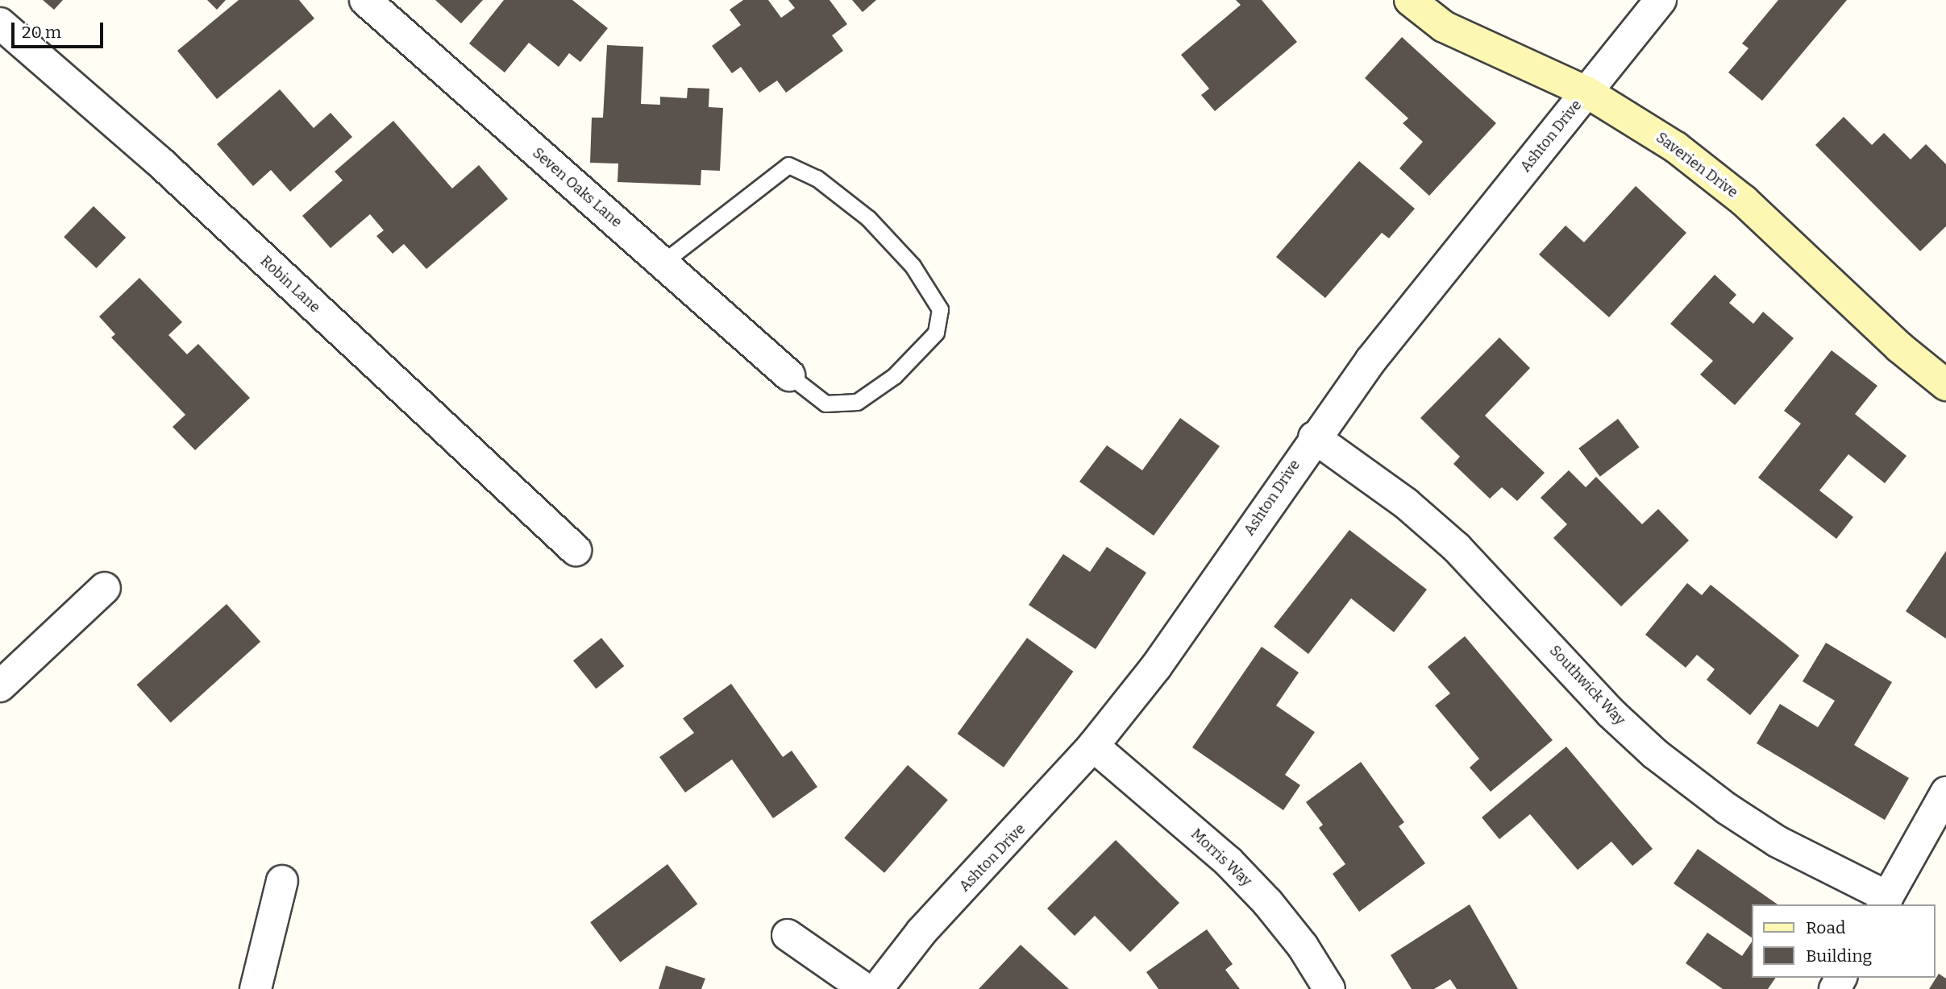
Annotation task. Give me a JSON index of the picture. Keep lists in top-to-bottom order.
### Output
{
  "streets": {
    "street": [
      "Ashton Drive",
      "Saverien Drive",
      "Seven Oaks Lane",
      "Robin Lane",
      "Southwick Way",
      "Morris Way"
    ]
  },
  "crossings": [
    ["Ashton Drive", "Saverien Drive"],
    ["Ashton Drive", "Southwick Way"],
    ["Ashton Drive", "Morris Way"]
  ],
  "legend": ["Road", "Building"],
  "scale_bar": "20 m"
}
